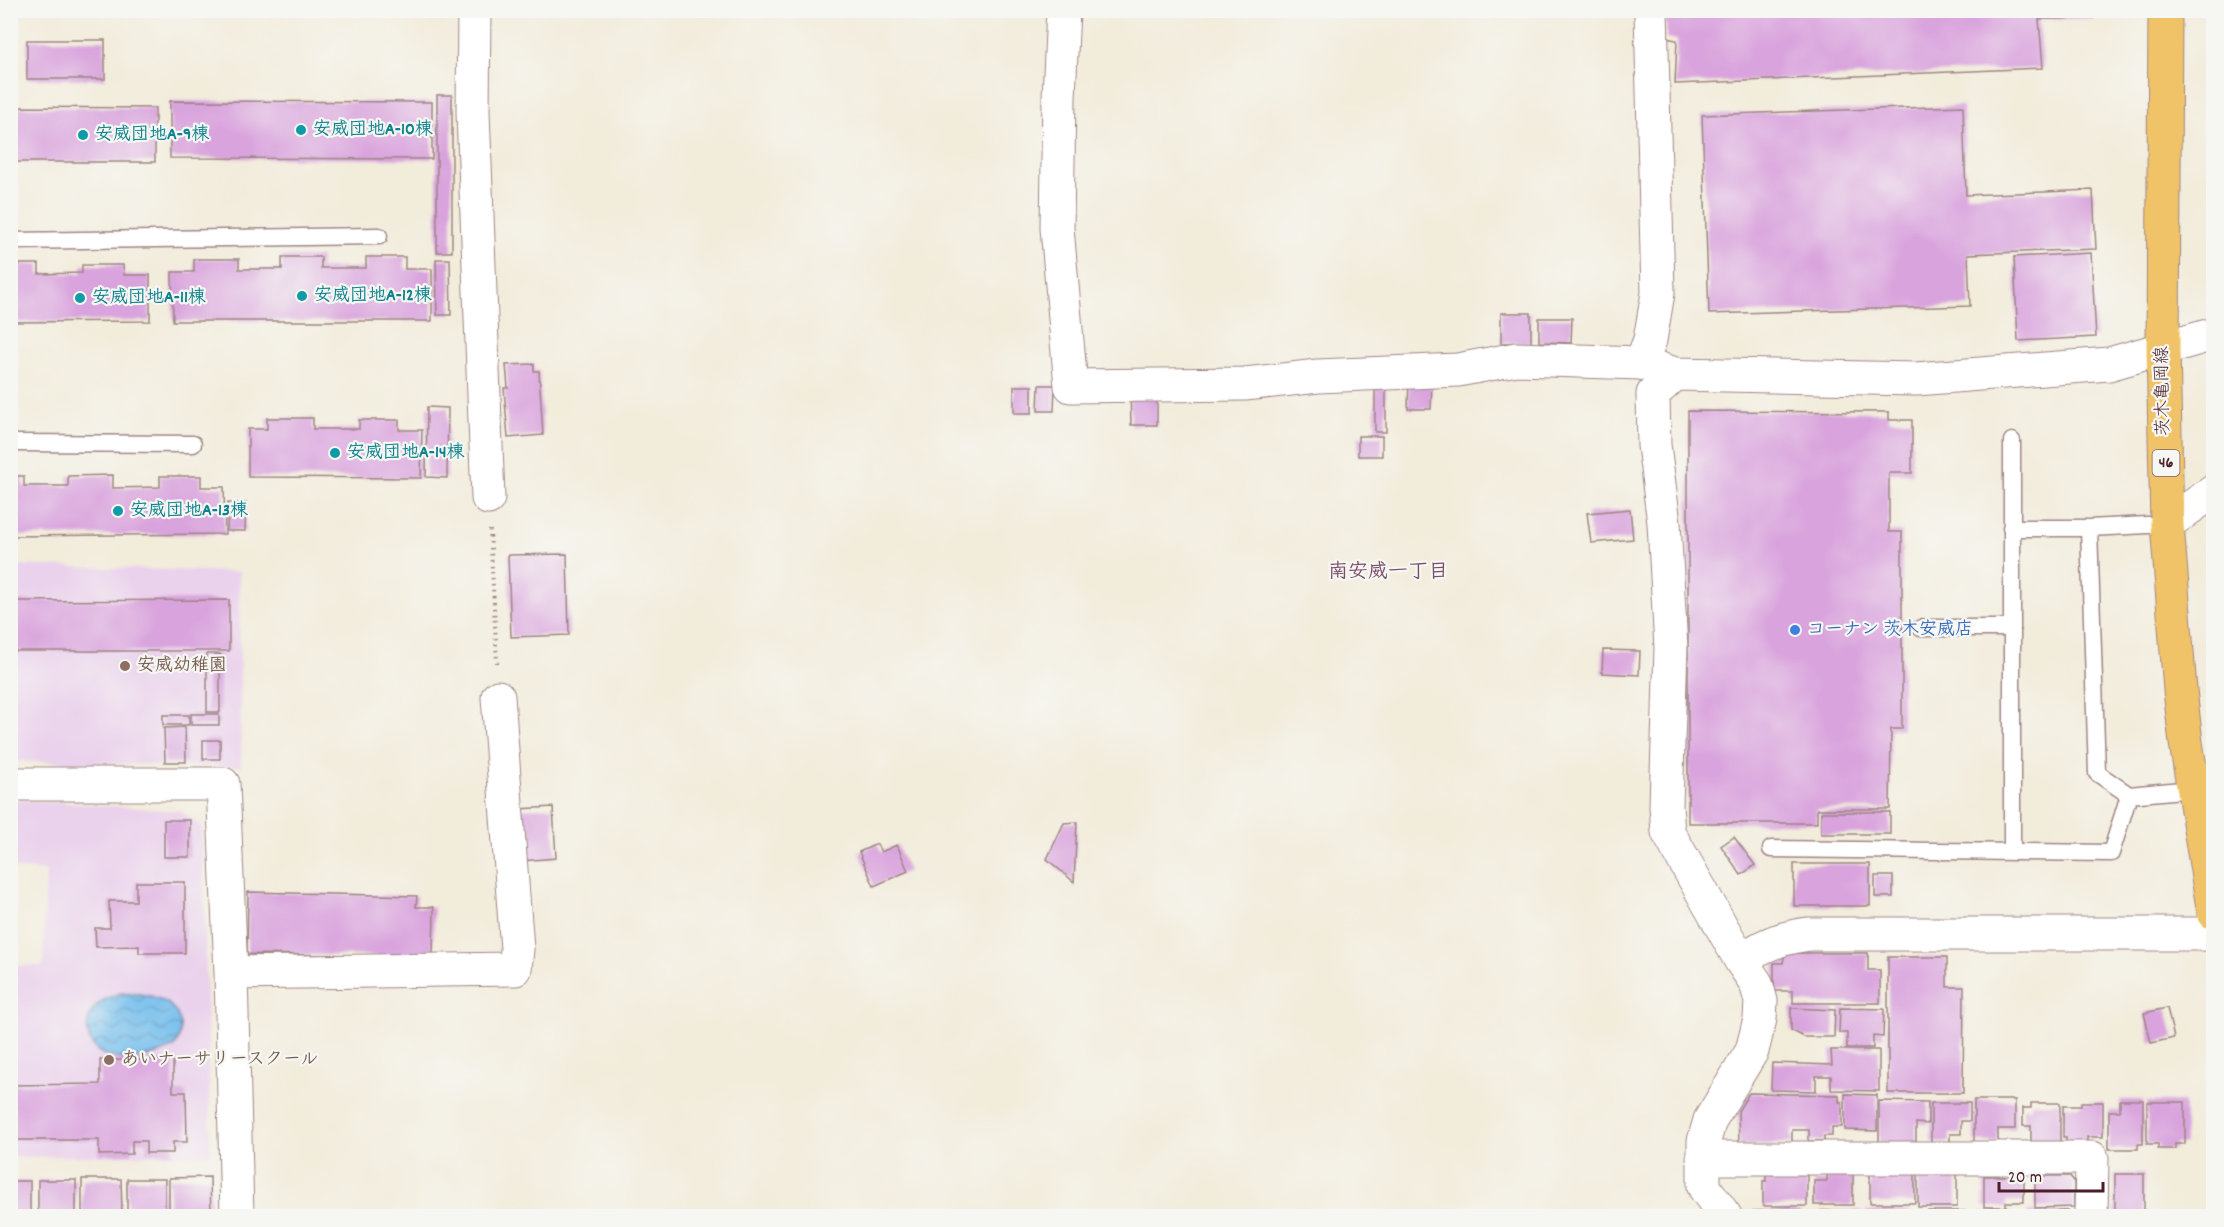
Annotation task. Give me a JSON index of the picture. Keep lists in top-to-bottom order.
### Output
{
  "streets": {
    "main road": ["茨木亀岡線", "46"]
  },
  "districts": ["南安威一丁目"],
  "places": [
    "安威団地A-10棟",
    "安威団地A-9棟",
    "安威団地A-12棟",
    "安威団地A-11棟",
    "安威団地A-14棟",
    "安威団地A-13棟",
    "コーナン 茨木安威店",
    "安威幼稚園",
    "あいナーサリースクール"
  ],
  "scale_bar": "20 m"
}
